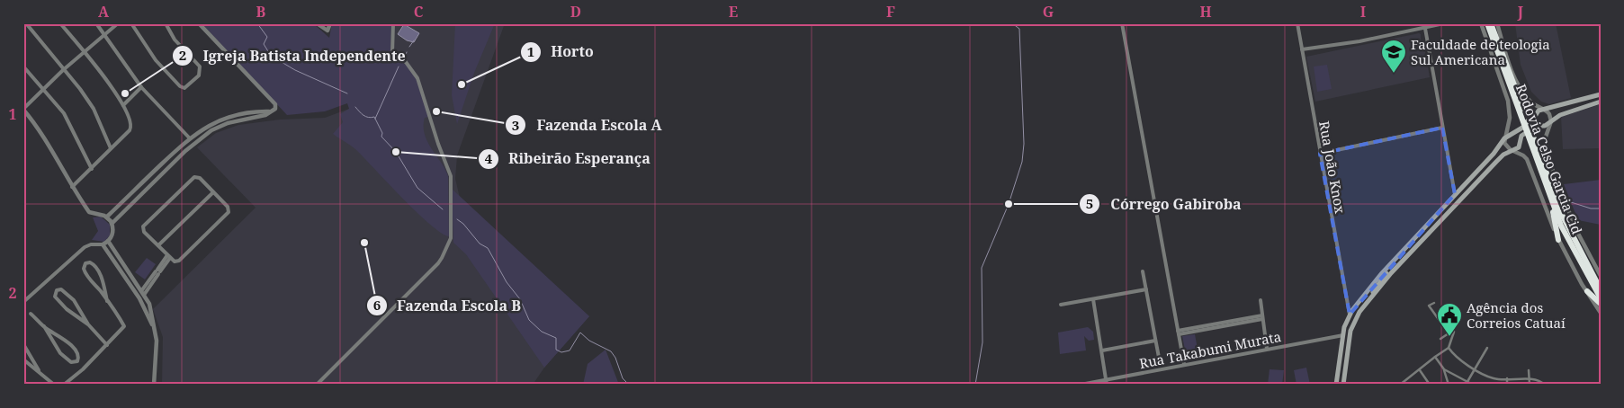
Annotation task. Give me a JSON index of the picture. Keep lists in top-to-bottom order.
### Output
{
  "streets": {
    "highway": ["Rodovia Celso Garcia Cid"],
    "street": ["Rua João Knox", "Rua Takabumi Murata"]
  },
  "places": {
    "school or university": ["Faculdade de teologia Sul Americana"],
    "other": [
      "Horto",
      "Igreja Batista Independente",
      "Fazenda Escola A",
      "Ribeirão Esperança",
      "Córrego Gabiroba",
      "Fazenda Escola B"
    ],
    "public building": ["Agência dos Correios Catuaí"]
  },
  "grid": {
    "columns": [
      "A",
      "B",
      "C",
      "D",
      "E",
      "F",
      "G",
      "H",
      "I",
      "J"
    ],
    "rows": ["1", "2"]
  }
}
